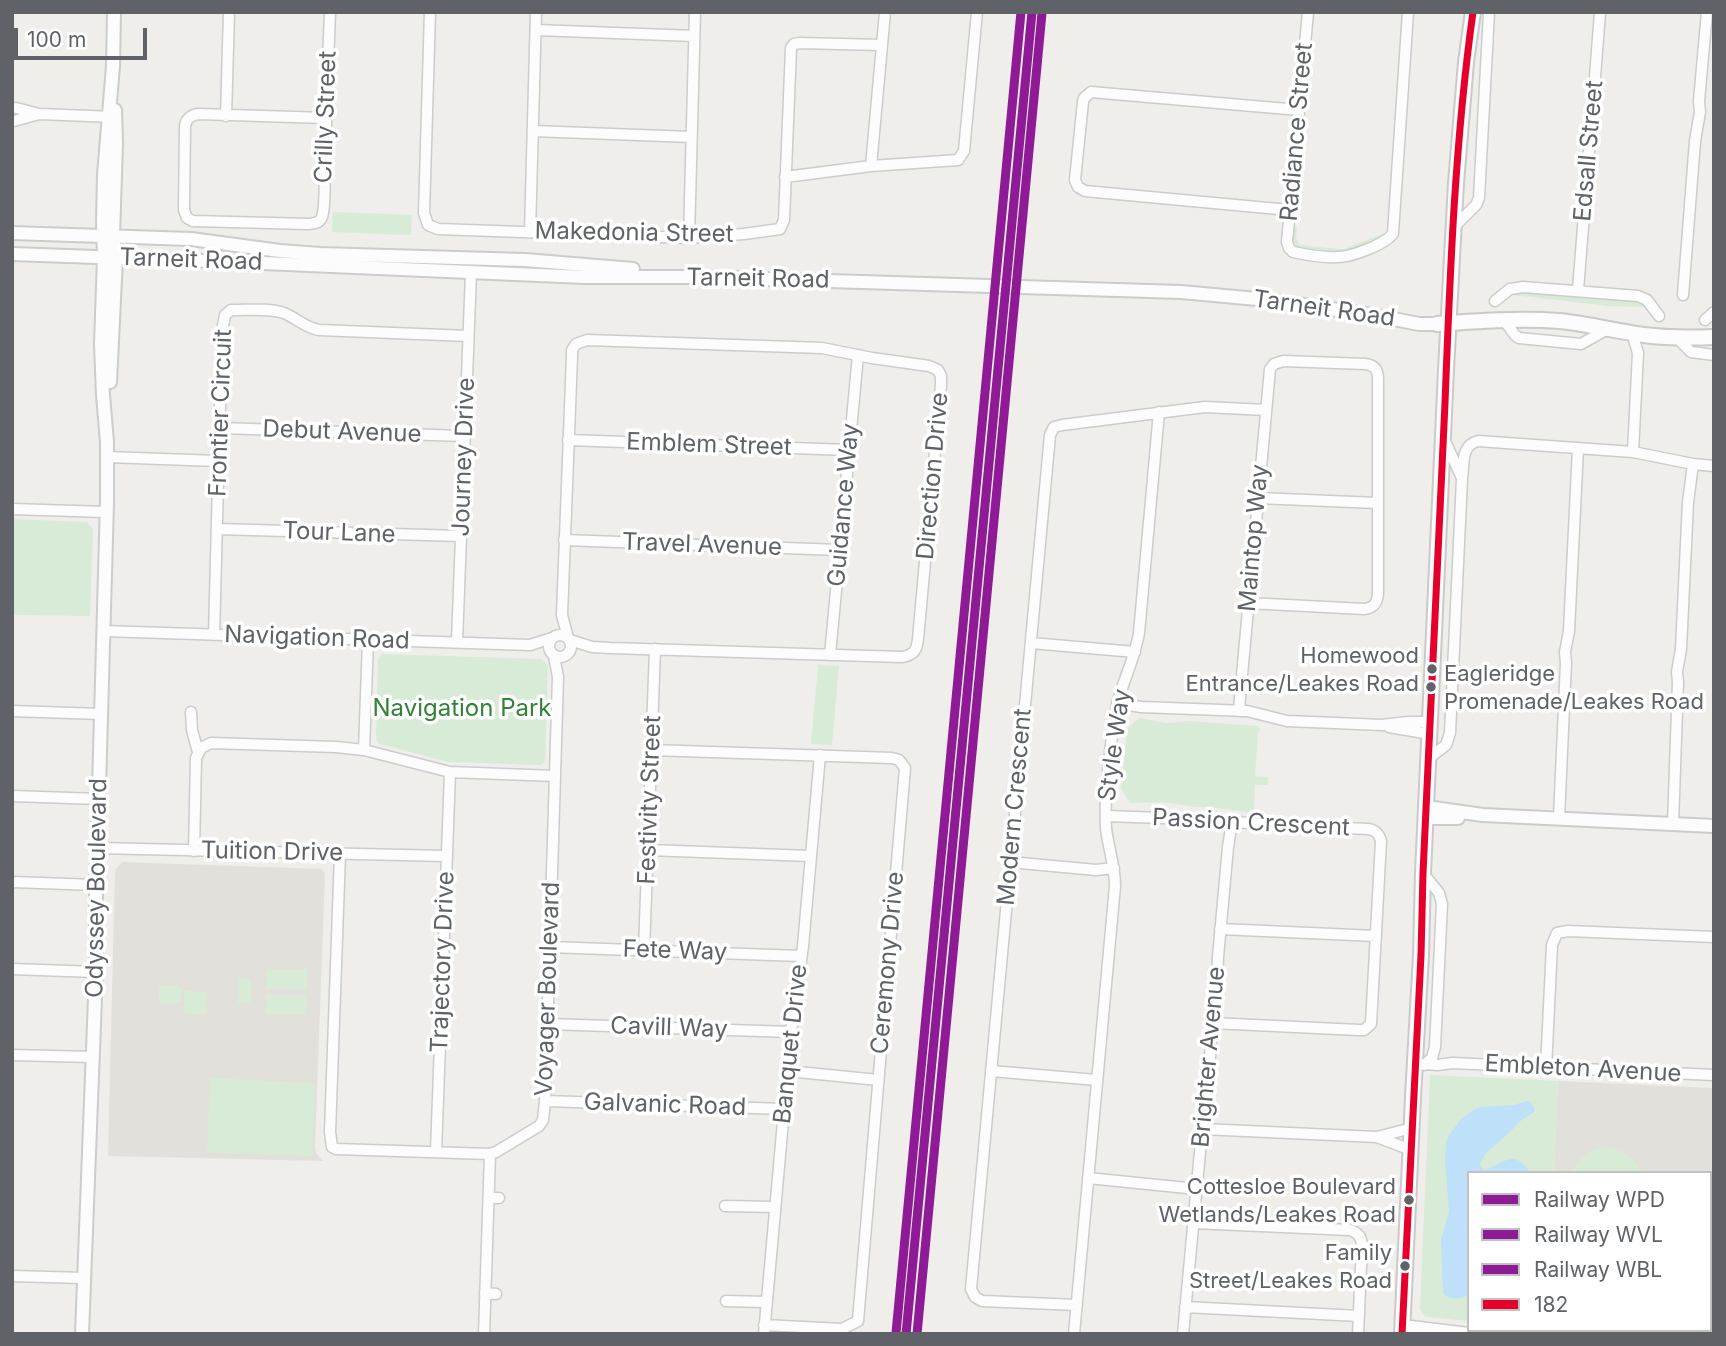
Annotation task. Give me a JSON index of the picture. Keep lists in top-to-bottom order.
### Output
{
  "streets": {
    "main road": ["Tarneit Road"],
    "street": [
      "Crilly Street",
      "Radiance Street",
      "Edsall Street",
      "Makedonia Street",
      "Frontier Circuit",
      "Debut Avenue",
      "Emblem Street",
      "Journey Drive",
      "Direction Drive",
      "Guidance Way",
      "Tour Lane",
      "Maintop Way",
      "Travel Avenue",
      "Navigation Road",
      "Style Way",
      "Festivity Street",
      "Modern Crescent",
      "Passion Crescent",
      "Tuition Drive",
      "Odyssey Boulevard",
      "Fete Way",
      "Trajectory Drive",
      "Ceremony Drive",
      "Voyager Boulevard",
      "Cavill Way",
      "Banquet Drive",
      "Brighter Avenue",
      "Embleton Avenue",
      "Galvanic Road"
    ]
  },
  "crossings": [
    ["Tarneit Road", "Journey Drive"],
    ["Tarneit Road", "Odyssey Boulevard"],
    ["Frontier Circuit", "Debut Avenue"],
    ["Frontier Circuit", "Journey Drive"],
    ["Frontier Circuit", "Tour Lane"],
    ["Frontier Circuit", "Navigation Road"],
    ["Debut Avenue", "Journey Drive"],
    ["Emblem Street", "Direction Drive"],
    ["Emblem Street", "Guidance Way"],
    ["Journey Drive", "Tour Lane"],
    ["Journey Drive", "Navigation Road"],
    ["Direction Drive", "Guidance Way"],
    ["Guidance Way", "Travel Avenue"],
    ["Maintop Way", "Modern Crescent"],
    ["Navigation Road", "Odyssey Boulevard"],
    ["Navigation Road", "Voyager Boulevard"],
    ["Style Way", "Modern Crescent"],
    ["Style Way", "Passion Crescent"],
    ["Festivity Street", "Fete Way"],
    ["Festivity Street", "Ceremony Drive"],
    ["Passion Crescent", "Brighter Avenue"],
    ["Tuition Drive", "Odyssey Boulevard"],
    ["Tuition Drive", "Trajectory Drive"],
    ["Fete Way", "Voyager Boulevard"],
    ["Fete Way", "Banquet Drive"],
    ["Ceremony Drive", "Banquet Drive"],
    ["Voyager Boulevard", "Cavill Way"],
    ["Voyager Boulevard", "Galvanic Road"],
    ["Cavill Way", "Banquet Drive"],
    ["Banquet Drive", "Galvanic Road"]
  ],
  "parks": ["Navigation Park"],
  "places": [
    "Homewood Entrance/Leakes Road",
    "Eagleridge Promenade/Leakes Road",
    "Cottesloe Boulevard Wetlands/Leakes Road",
    "Family Street/Leakes Road"
  ],
  "lines": [
    "rail line WPD",
    "rail line WBL",
    "transit line 182",
    "rail line WVL"
  ],
  "legend": [
    "Railway WPD",
    "Railway WVL",
    "Railway WBL",
    "182"
  ],
  "scale_bar": "100 m"
}
